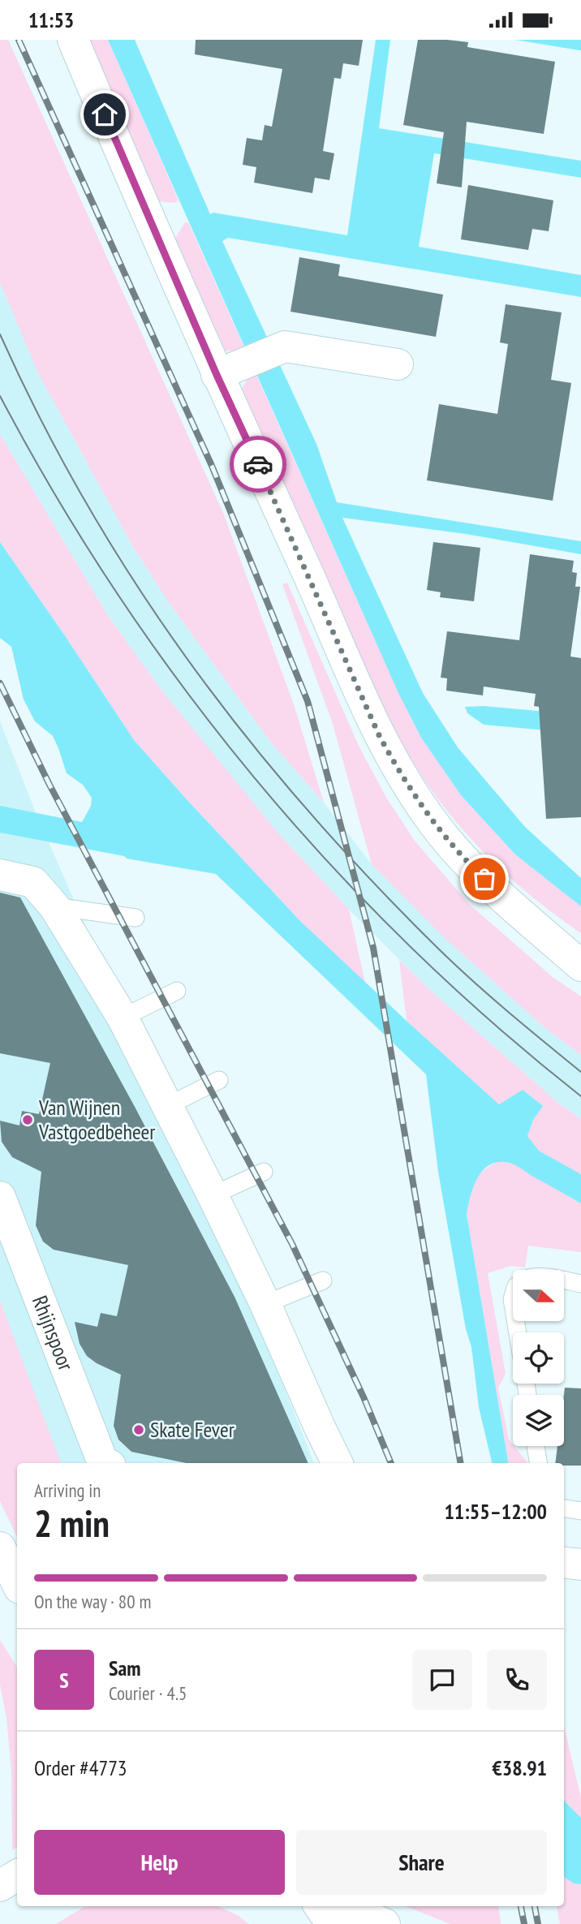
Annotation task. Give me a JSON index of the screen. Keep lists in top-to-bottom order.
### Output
{
  "streets": {
    "main road": ["Rhijnspoor"]
  },
  "places": ["Van Wijnen Vastgoedbeheer", "Skate Fever"],
  "north": "right",
  "page": {
    "status": "11:53",
    "heading": ["2 min", "Arriving in", "11:55–12:00"],
    "panel": [
      "Sam",
      "Courier · 4.5",
      "Order #4773",
      "€38.91"
    ],
    "bar": "On the way · 80 m",
    "round": "S",
    "buttons": ["Help", "Share"]
  }
}
